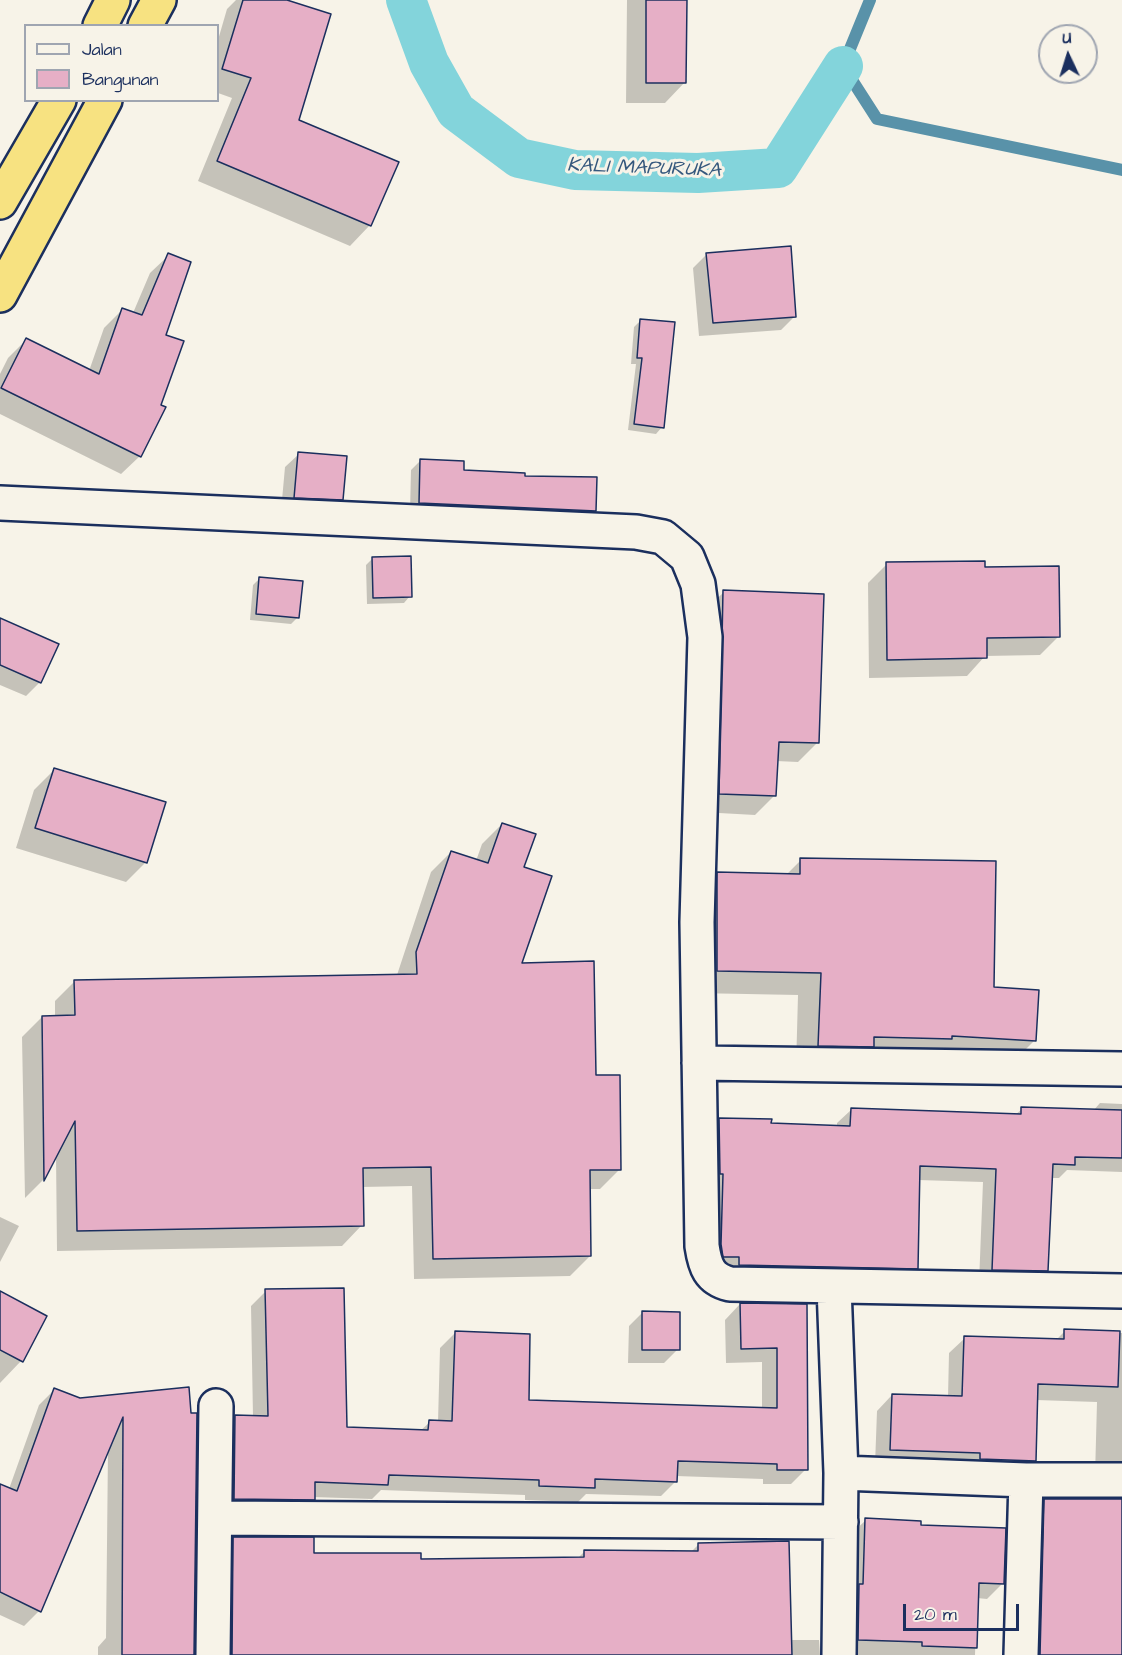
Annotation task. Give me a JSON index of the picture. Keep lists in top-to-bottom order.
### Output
{
  "water": ["KALI MAPURUKA"],
  "legend": ["Jalan", "Bangunan"],
  "scale_bar": "20 m",
  "north": "top"
}
